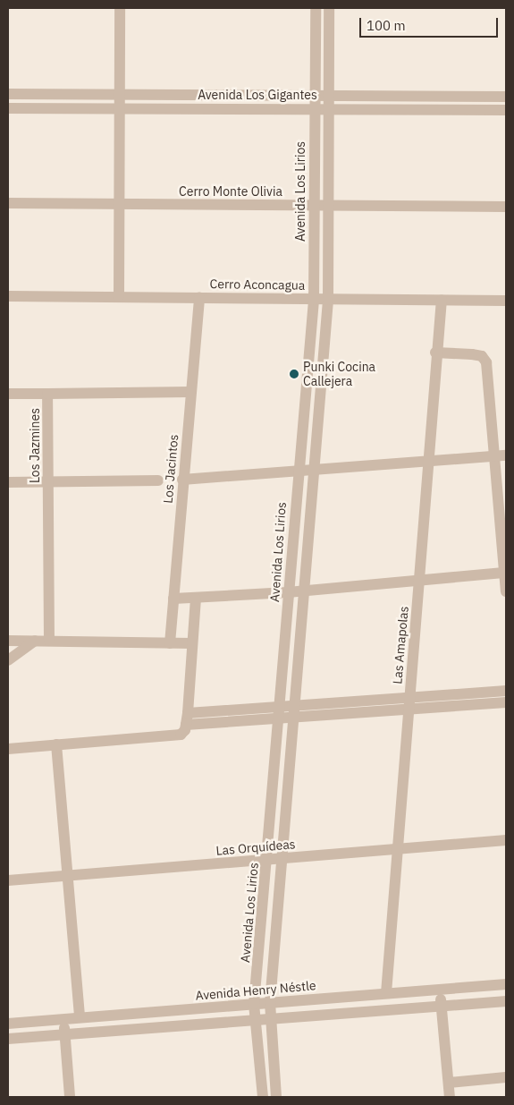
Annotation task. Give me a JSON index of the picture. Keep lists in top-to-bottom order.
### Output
{
  "streets": {
    "street": [
      "Avenida Los Gigantes",
      "Cerro Monte Olivia",
      "Avenida Los Lirios",
      "Cerro Aconcagua",
      "Los Jazmines",
      "Los Jacintos",
      "Las Amapolas",
      "Las Orquídeas",
      "Avenida Henry Néstle"
    ]
  },
  "crossings": [
    ["Avenida Los Gigantes", "Avenida Los Lirios"],
    ["Cerro Monte Olivia", "Avenida Los Lirios"],
    ["Avenida Los Lirios", "Cerro Aconcagua"],
    ["Avenida Los Lirios", "Las Orquídeas"],
    ["Avenida Los Lirios", "Avenida Henry Néstle"],
    ["Cerro Aconcagua", "Los Jacintos"],
    ["Cerro Aconcagua", "Las Amapolas"],
    ["Los Jazmines", "Los Jacintos"],
    ["Las Amapolas", "Las Orquídeas"],
    ["Las Amapolas", "Avenida Henry Néstle"]
  ],
  "places": ["Punki Cocina Callejera"],
  "scale_bar": "100 m"
}
